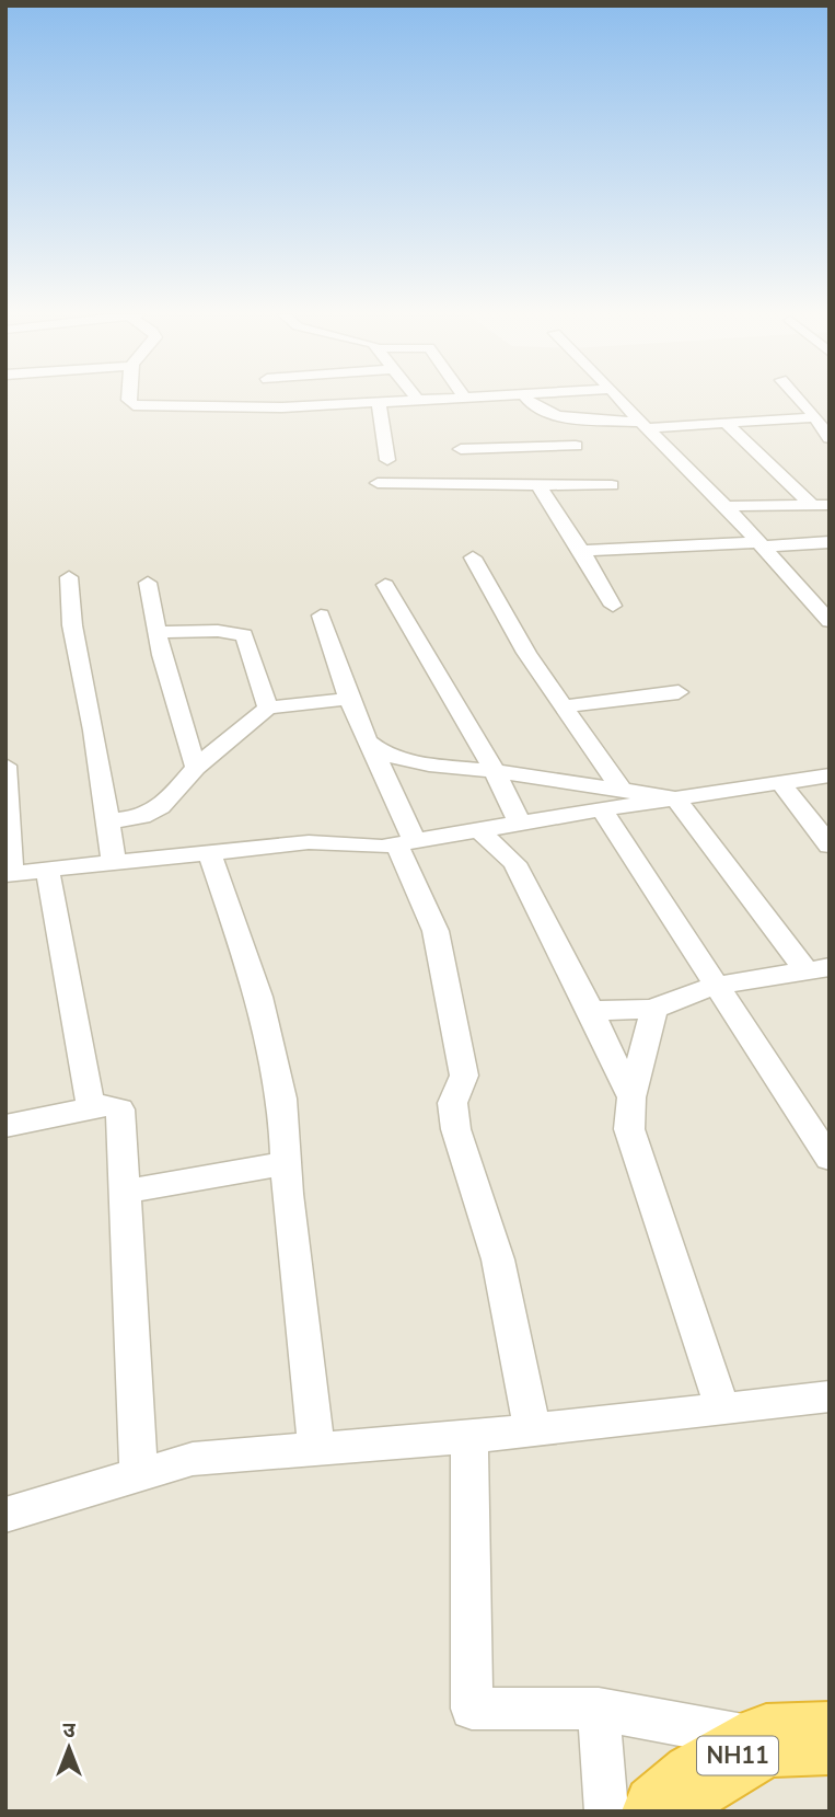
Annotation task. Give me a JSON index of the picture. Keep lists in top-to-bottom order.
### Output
{
  "streets": {
    "highway": ["NH11"]
  },
  "north": "top"
}
